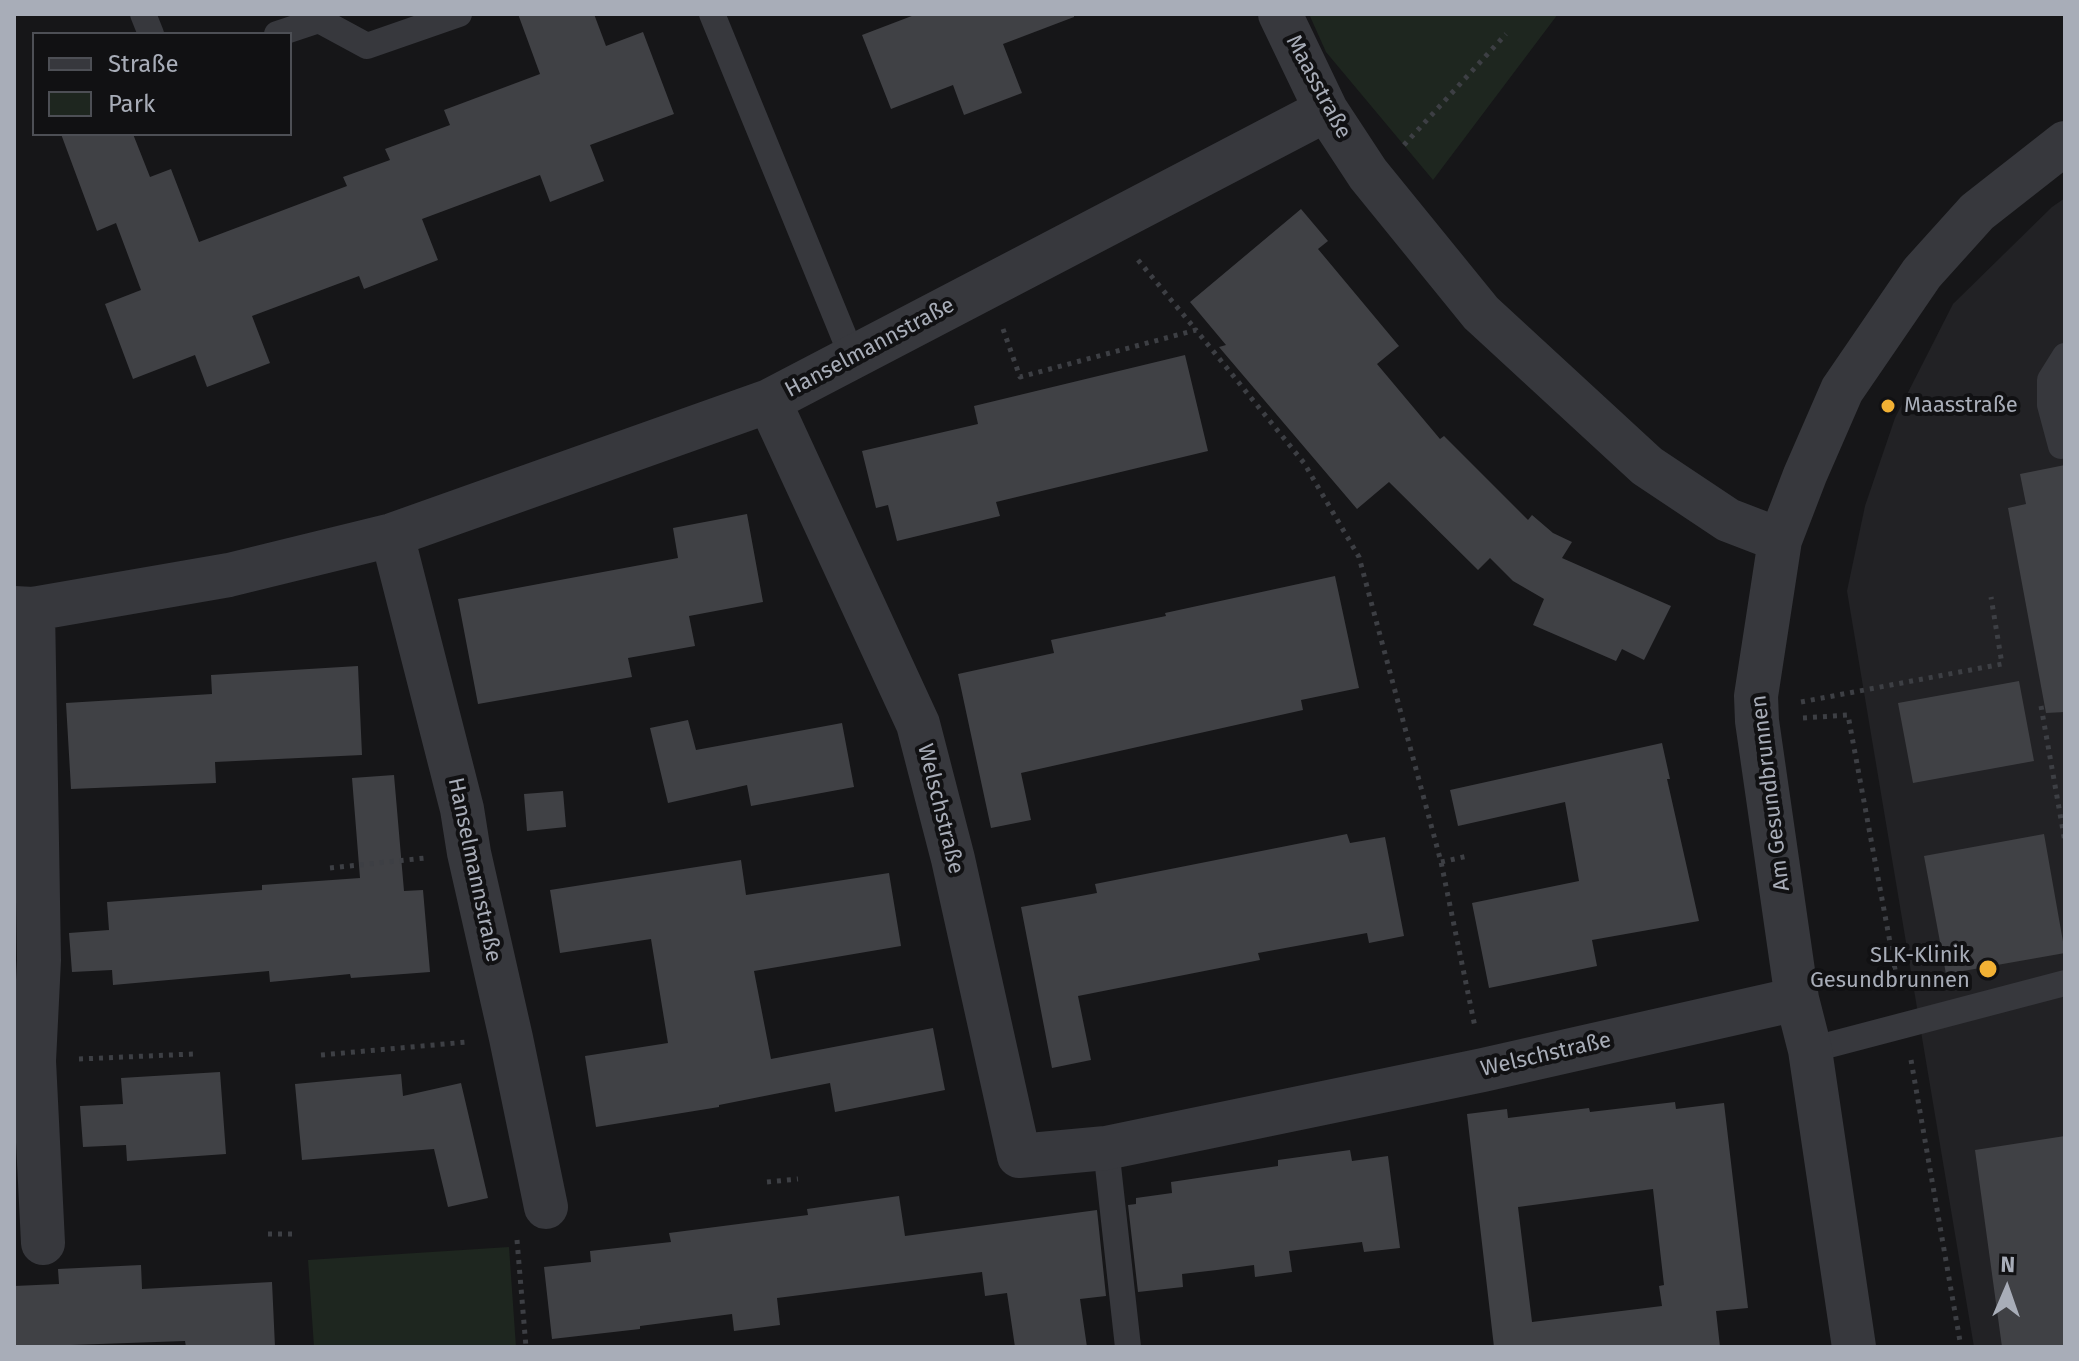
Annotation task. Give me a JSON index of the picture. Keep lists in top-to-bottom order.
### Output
{
  "streets": {
    "street": [
      "Maasstraße",
      "Hanselmannstraße",
      "Am Gesundbrunnen",
      "Welschstraße"
    ]
  },
  "crossings": [
    ["Maasstraße", "Hanselmannstraße"],
    ["Maasstraße", "Am Gesundbrunnen"],
    ["Hanselmannstraße", "Welschstraße"],
    ["Am Gesundbrunnen", "Welschstraße"]
  ],
  "places": ["Maasstraße", "SLK-Klinik Gesundbrunnen"],
  "legend": ["Straße", "Park"],
  "north": "top"
}
